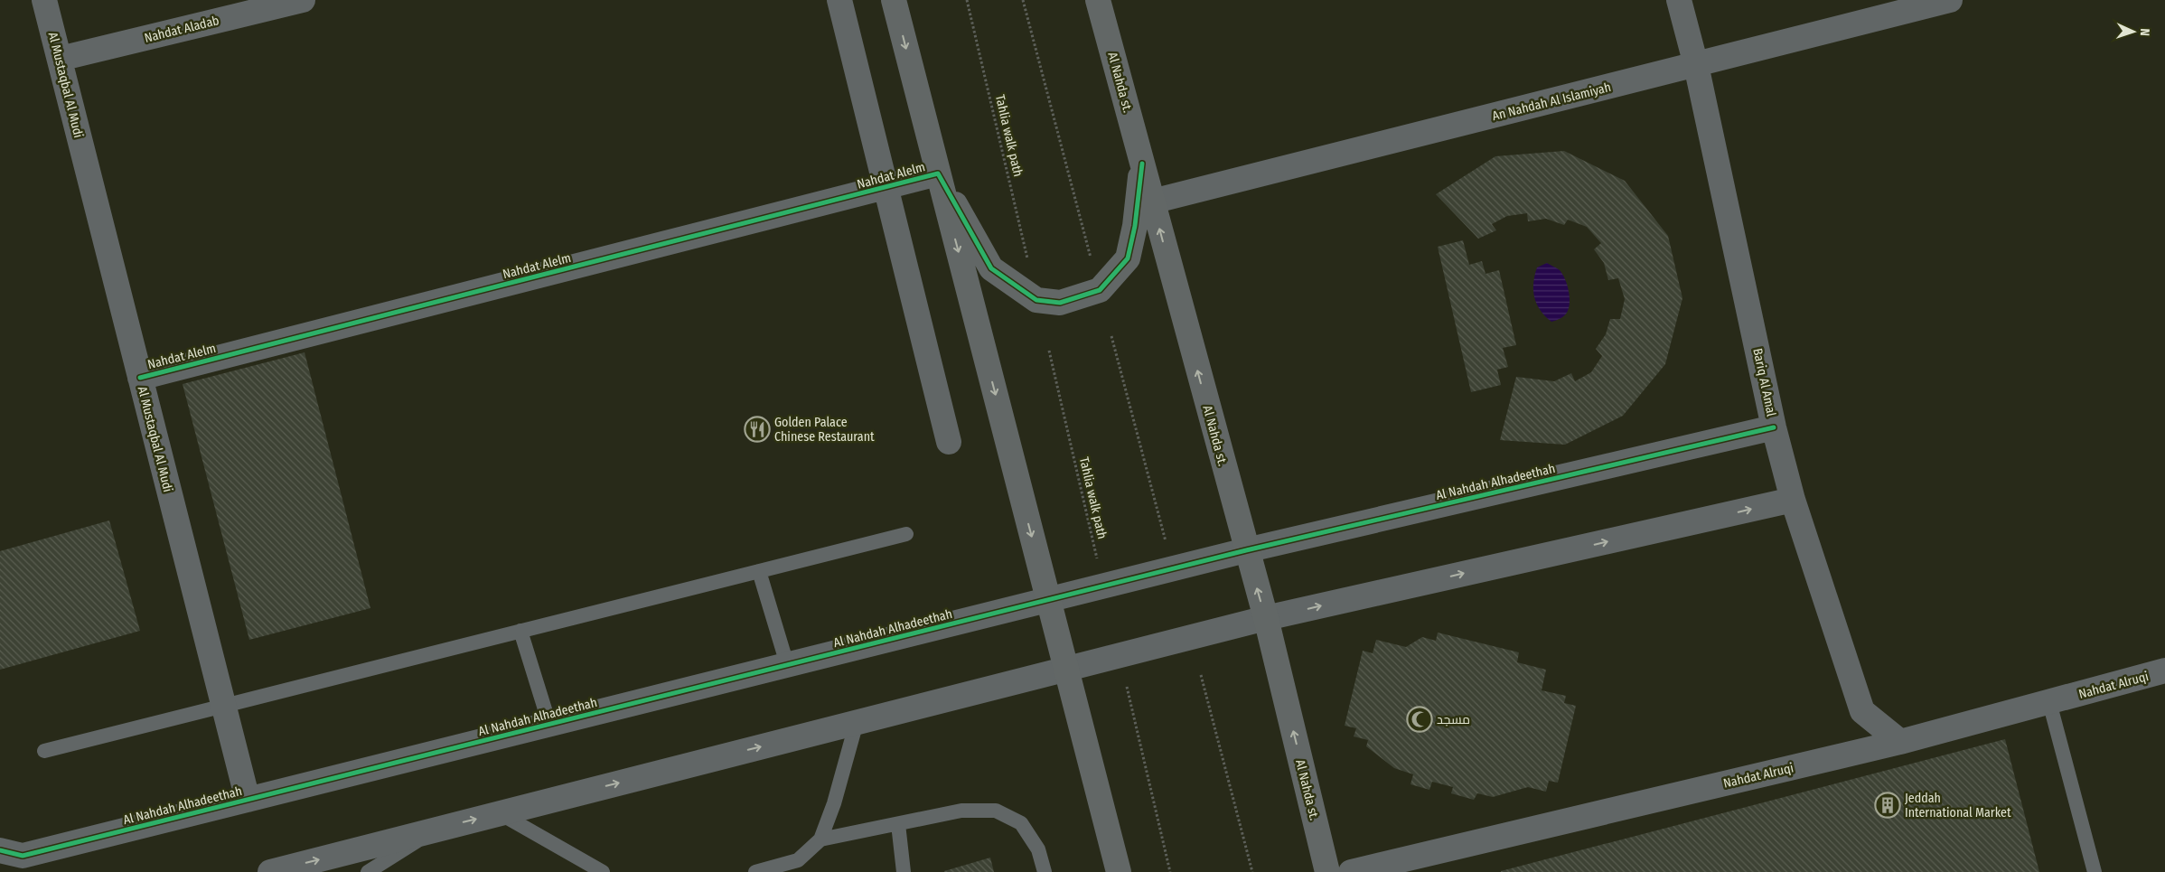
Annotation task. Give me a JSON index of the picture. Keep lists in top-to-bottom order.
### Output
{
  "streets": {
    "street": [
      "Nahdat Aladab",
      "Al Nahda st.",
      "Al Mustaqbal Al Mudi",
      "An Nahdah Al Islamiyah",
      "Nahdat Alelm",
      "Bariq Al Amal",
      "Al Nahdah Alhadeethah",
      "Nahdat Alruqi"
    ],
    "path": ["Tahlia walk path"]
  },
  "crossings": [
    ["Nahdat Aladab", "Al Mustaqbal Al Mudi"],
    ["Al Nahda st.", "An Nahdah Al Islamiyah"],
    ["Al Nahda st.", "Al Nahdah Alhadeethah"],
    ["Al Mustaqbal Al Mudi", "Nahdat Alelm"],
    ["Al Mustaqbal Al Mudi", "Al Nahdah Alhadeethah"],
    ["An Nahdah Al Islamiyah", "Bariq Al Amal"],
    ["Bariq Al Amal", "Al Nahdah Alhadeethah"],
    ["Bariq Al Amal", "Nahdat Alruqi"]
  ],
  "places": {
    "restaurant": ["Golden Palace Chinese Restaurant"],
    "mosque": ["مسجد"],
    "building": ["Jeddah International Market"]
  },
  "north": "right"
}
